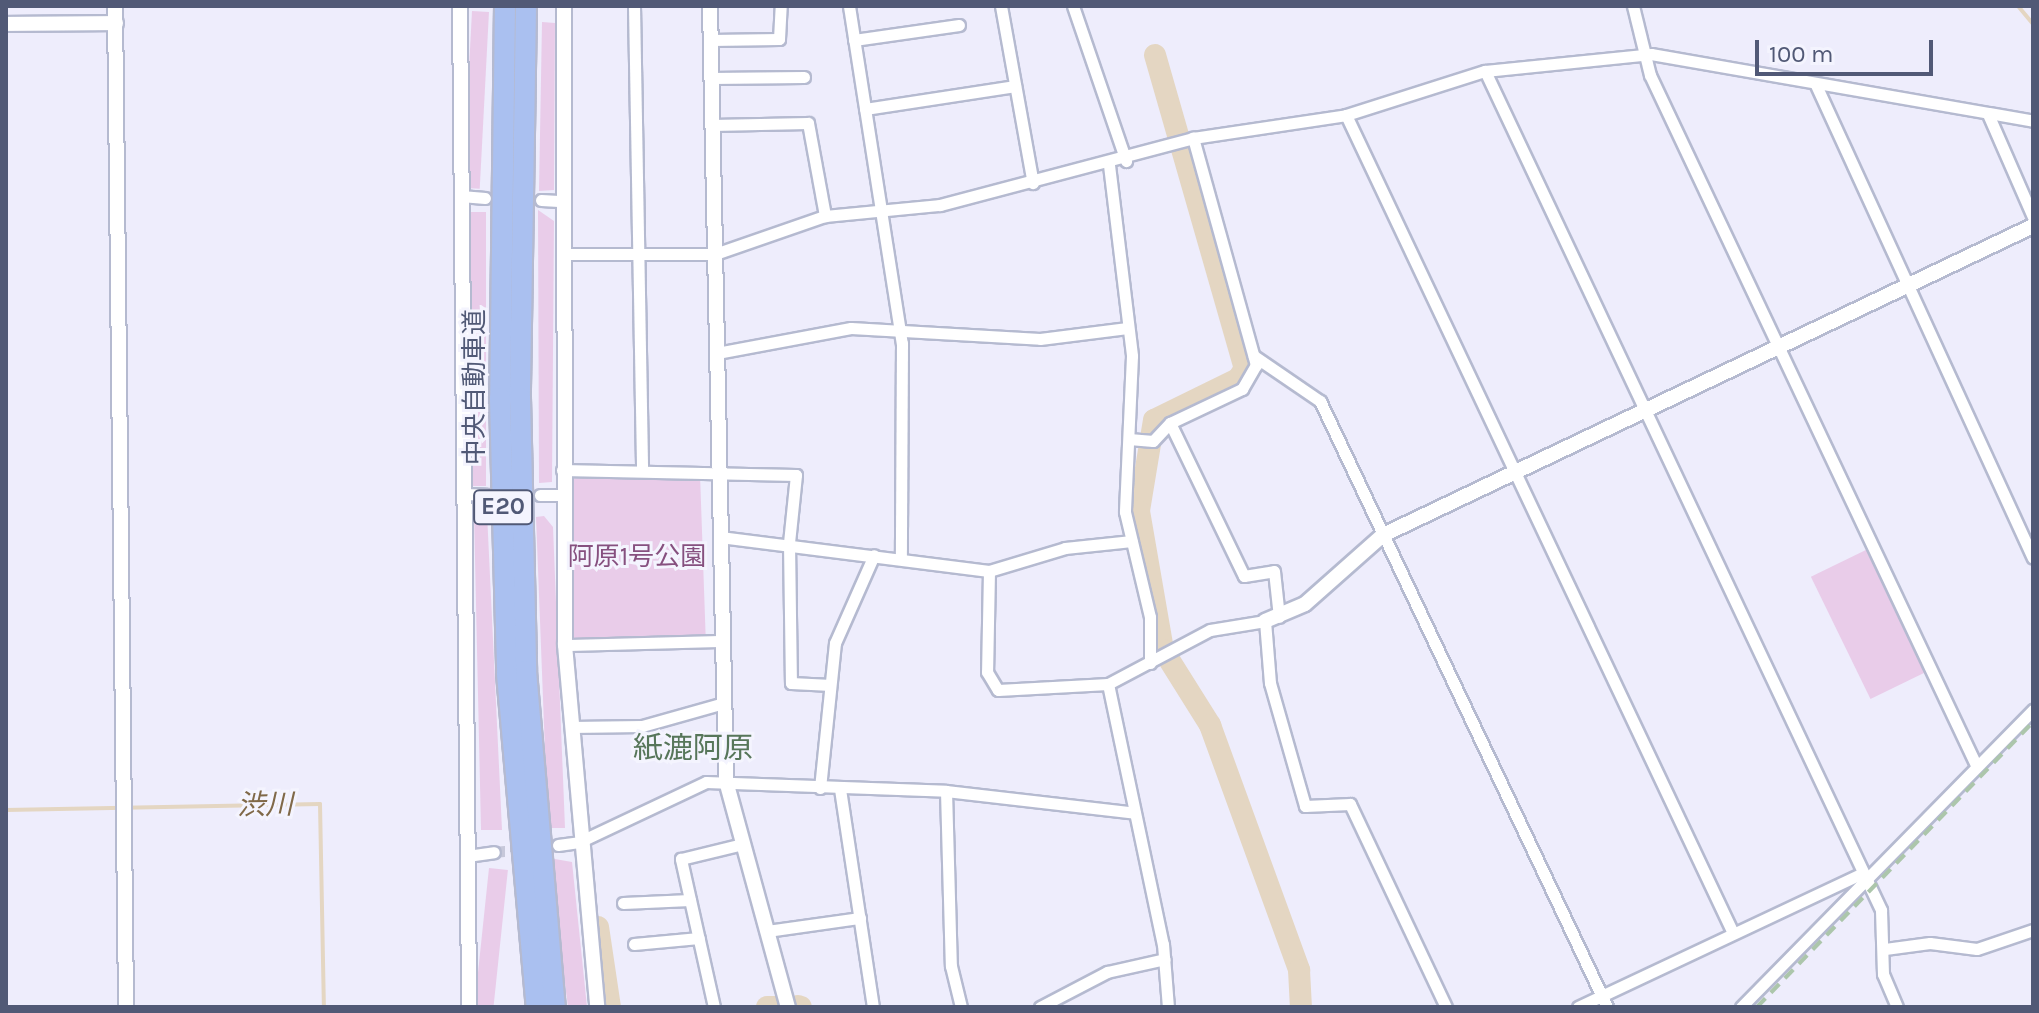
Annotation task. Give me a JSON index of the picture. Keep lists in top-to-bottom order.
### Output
{
  "streets": {
    "highway": ["中央自動車道", "E20"]
  },
  "districts": ["紙漉阿原"],
  "water": ["渋川"],
  "parks": ["阿原1号公園"],
  "scale_bar": "100 m"
}
